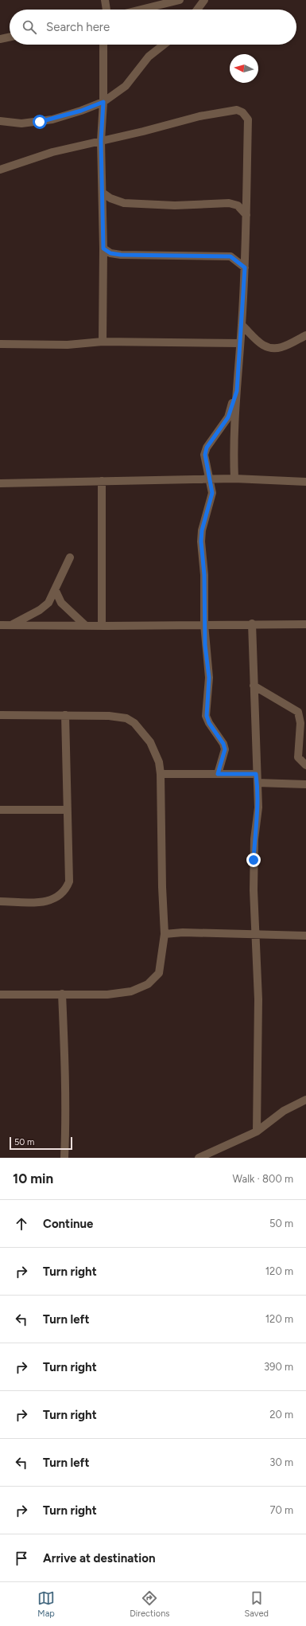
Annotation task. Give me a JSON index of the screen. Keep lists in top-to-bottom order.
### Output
{
  "scale_bar": "50 m",
  "north": "left",
  "page": {
    "search": "Search here",
    "scale": "50 m",
    "heading": ["10 min", "Walk · 800 m"],
    "list": [
      ["Continue", "50 m"],
      ["Turn right", "120 m"],
      ["Turn left", "120 m"],
      ["Turn right", "390 m"],
      ["Turn right", "20 m"],
      ["Turn left", "30 m"],
      ["Turn right", "70 m"],
      "Arrive at destination"
    ],
    "nav": ["Map", "Directions", "Saved"]
  }
}
